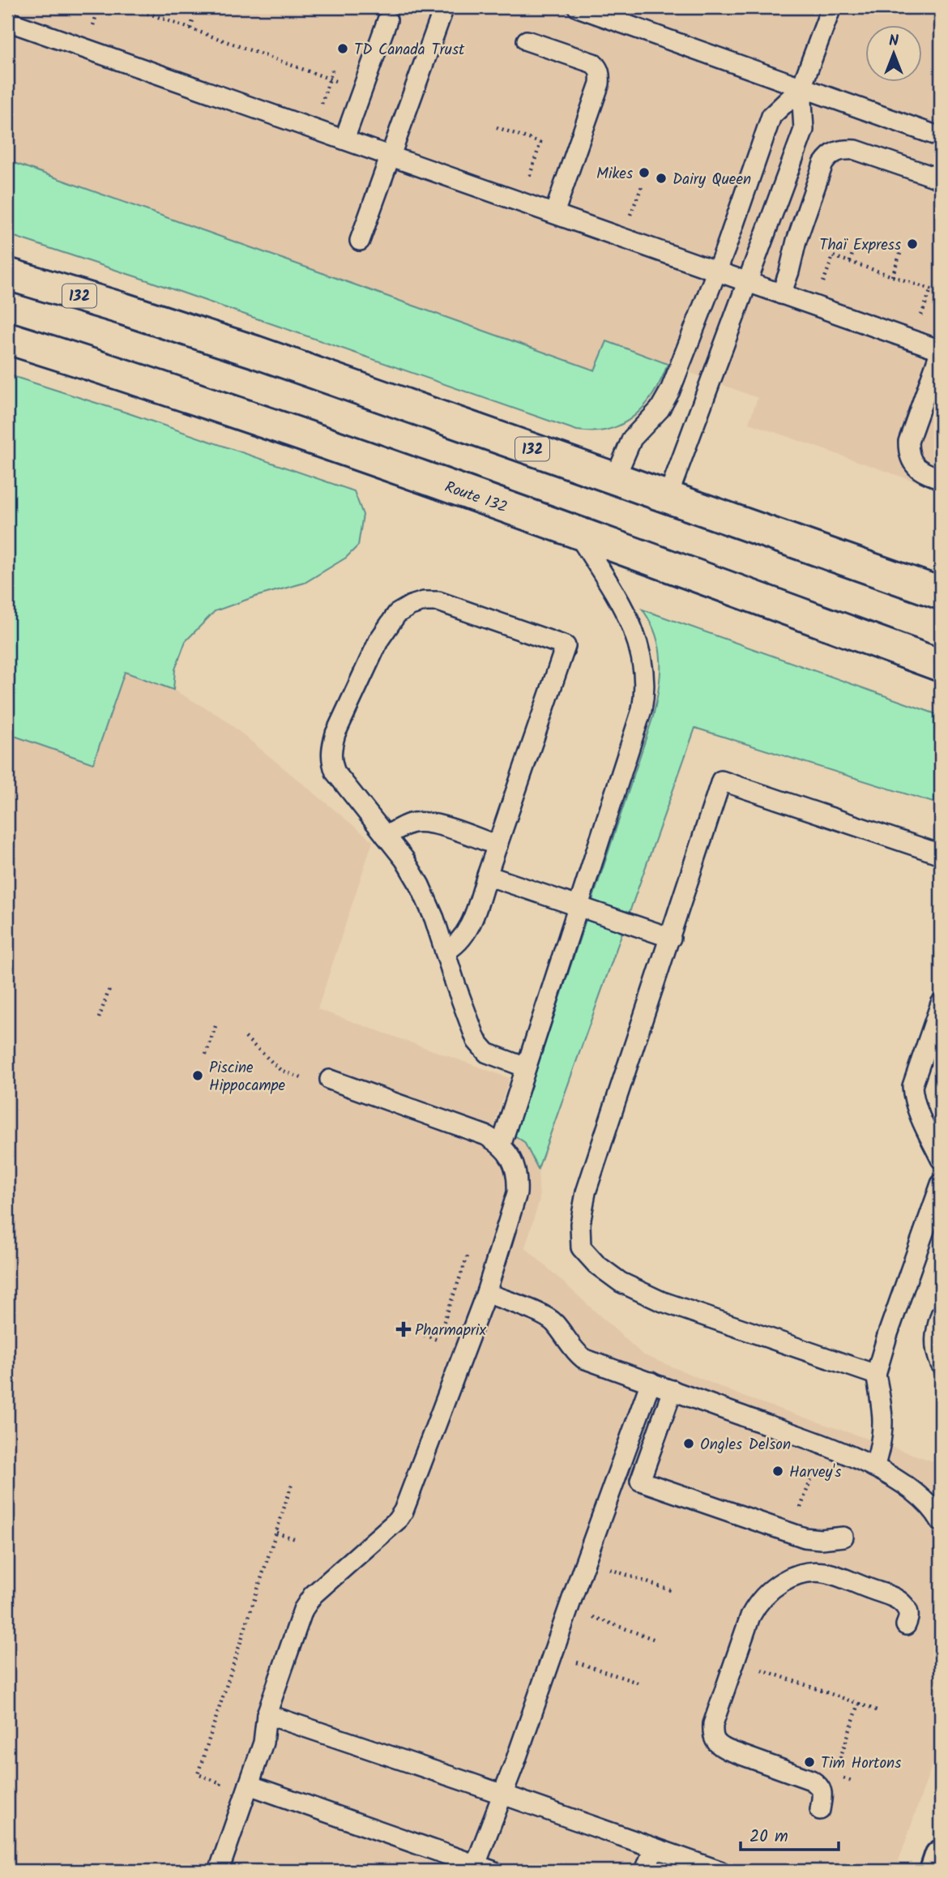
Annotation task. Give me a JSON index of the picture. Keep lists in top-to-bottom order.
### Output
{
  "streets": {
    "main road": ["132", "Route 132"]
  },
  "places": {
    "other": [
      "TD Canada Trust",
      "Mikes",
      "Dairy Queen",
      "Thaï Express",
      "Piscine Hippocampe",
      "Ongles Delson",
      "Harvey's",
      "Tim Hortons"
    ],
    "health": ["Pharmaprix"]
  },
  "scale_bar": "20 m",
  "north": "top"
}
